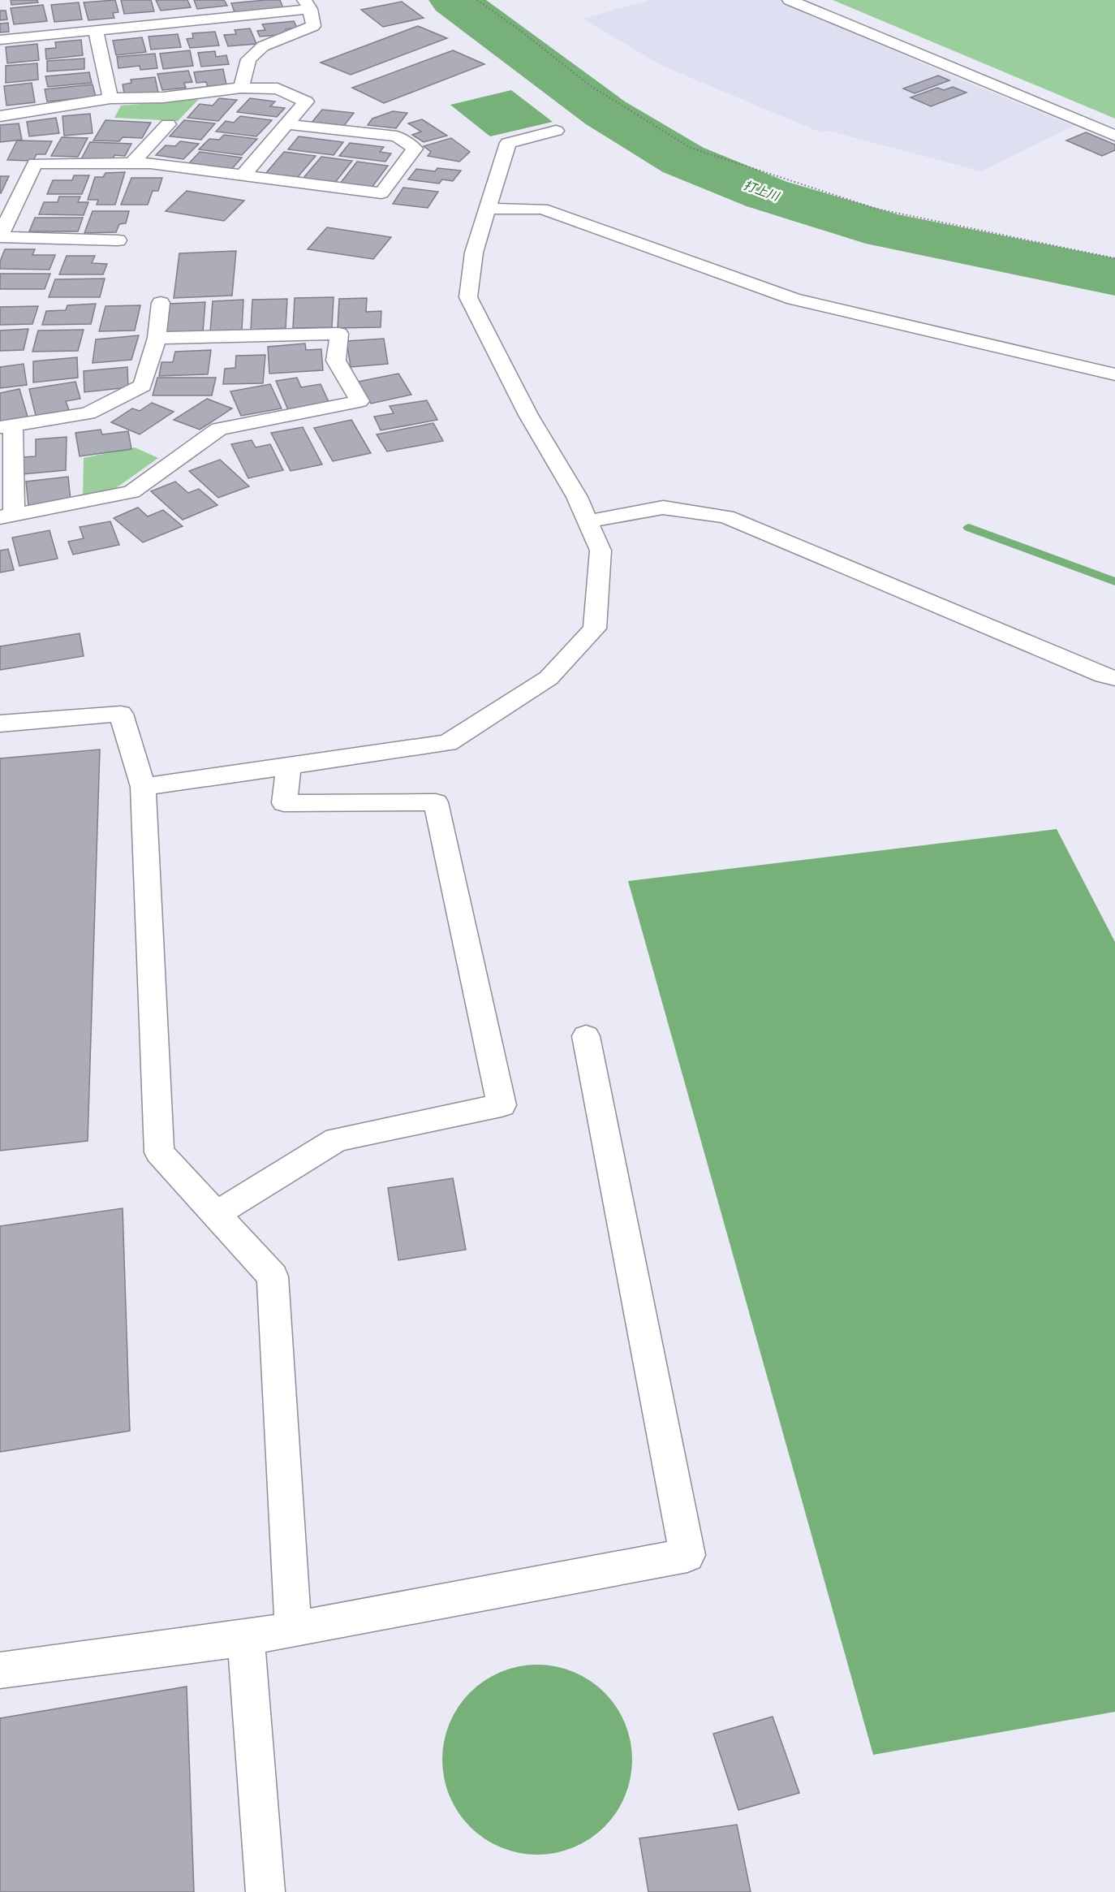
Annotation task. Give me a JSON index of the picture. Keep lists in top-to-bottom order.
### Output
{
  "water": ["打上川"]
}
